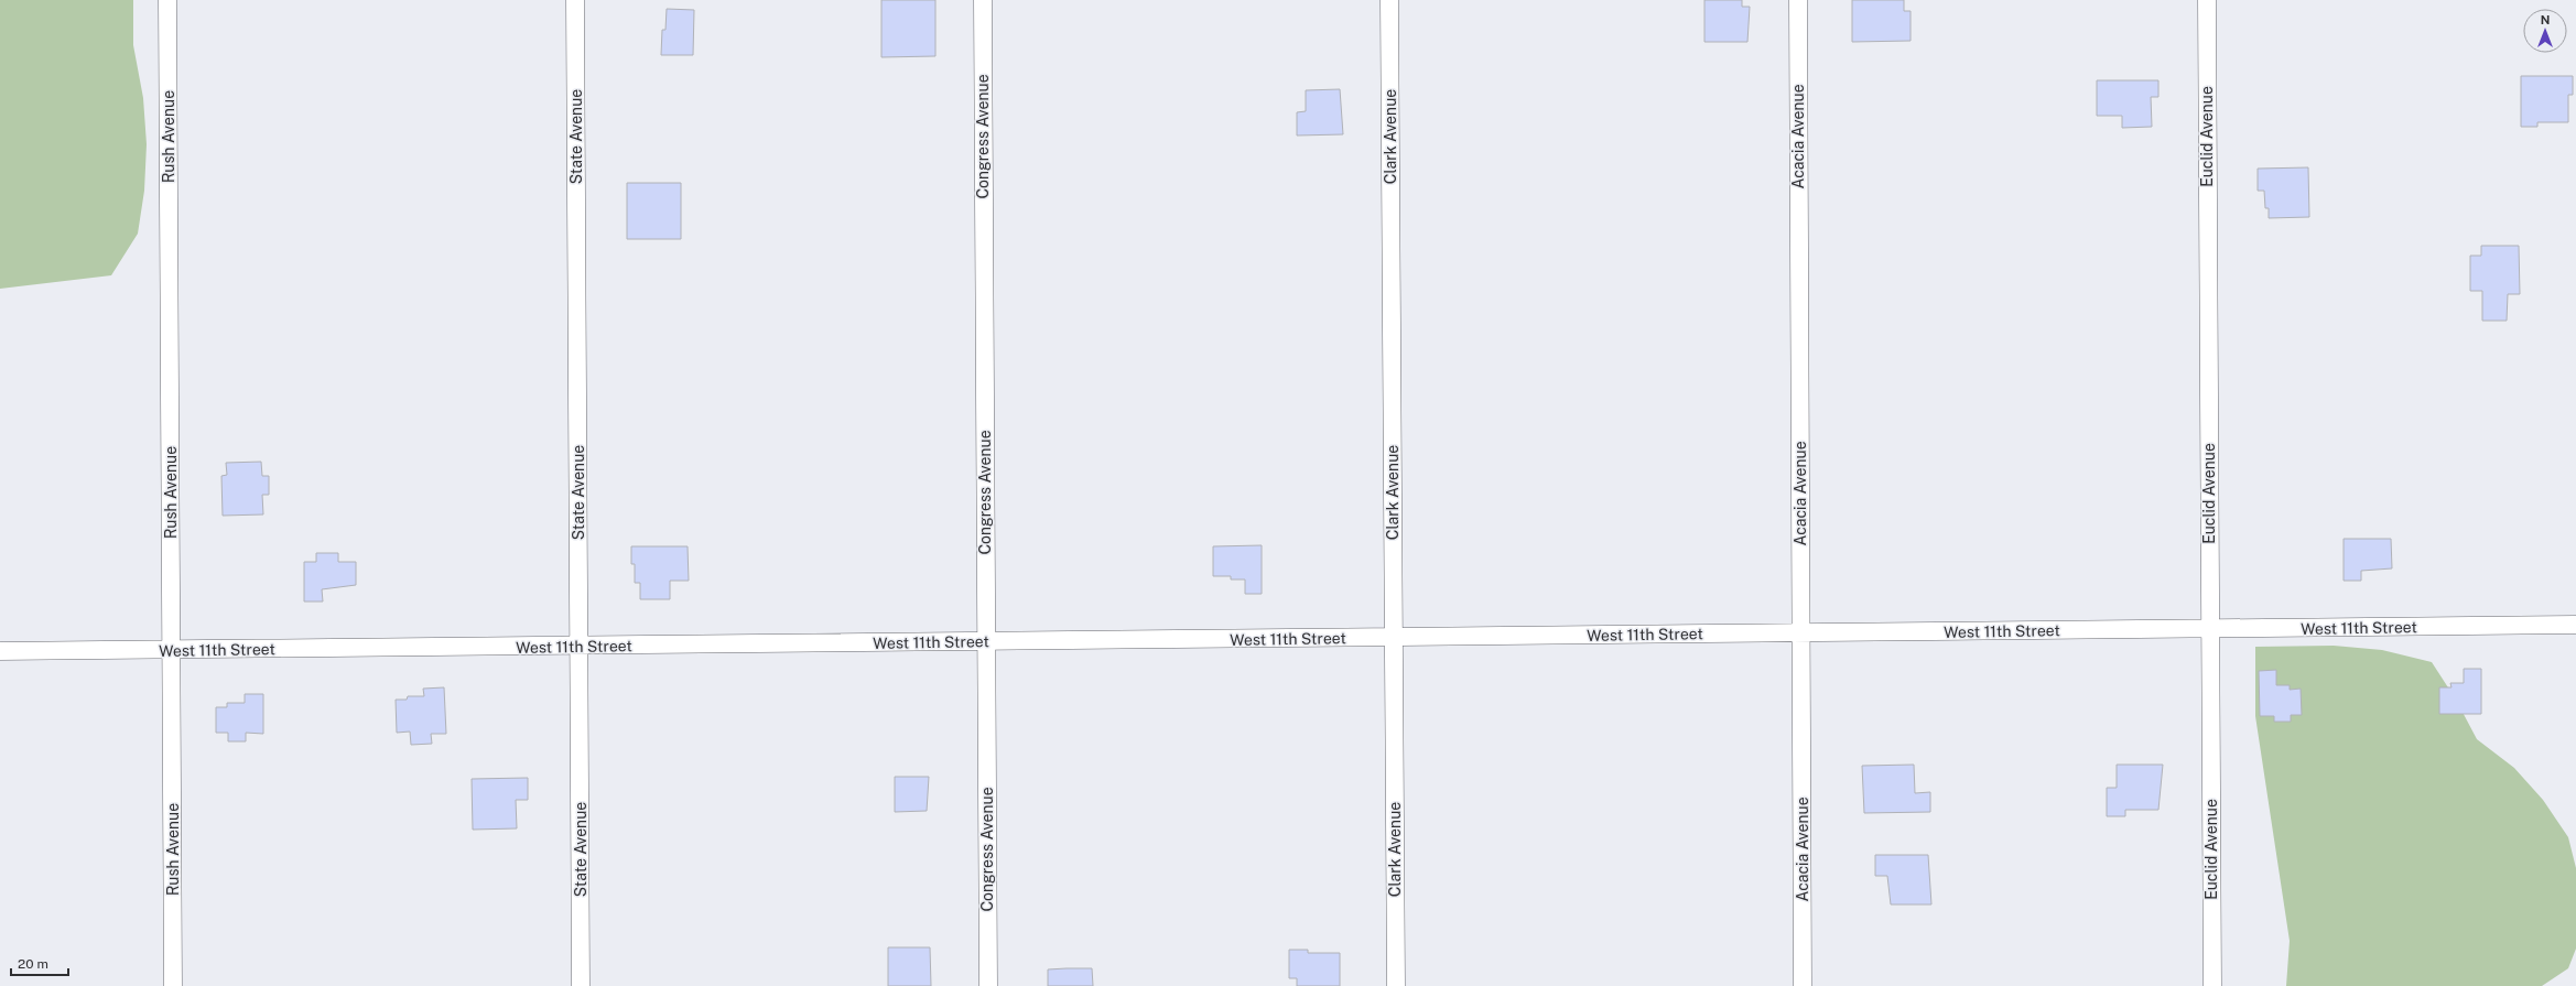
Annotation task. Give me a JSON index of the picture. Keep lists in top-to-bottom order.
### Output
{
  "streets": {
    "street": [
      "Rush Avenue",
      "State Avenue",
      "Congress Avenue",
      "Clark Avenue",
      "Acacia Avenue",
      "Euclid Avenue",
      "West 11th Street"
    ]
  },
  "crossings": [
    ["Rush Avenue", "West 11th Street"],
    ["State Avenue", "West 11th Street"],
    ["Congress Avenue", "West 11th Street"],
    ["Clark Avenue", "West 11th Street"],
    ["Acacia Avenue", "West 11th Street"],
    ["Euclid Avenue", "West 11th Street"]
  ],
  "scale_bar": "20 m",
  "north": "top"
}
